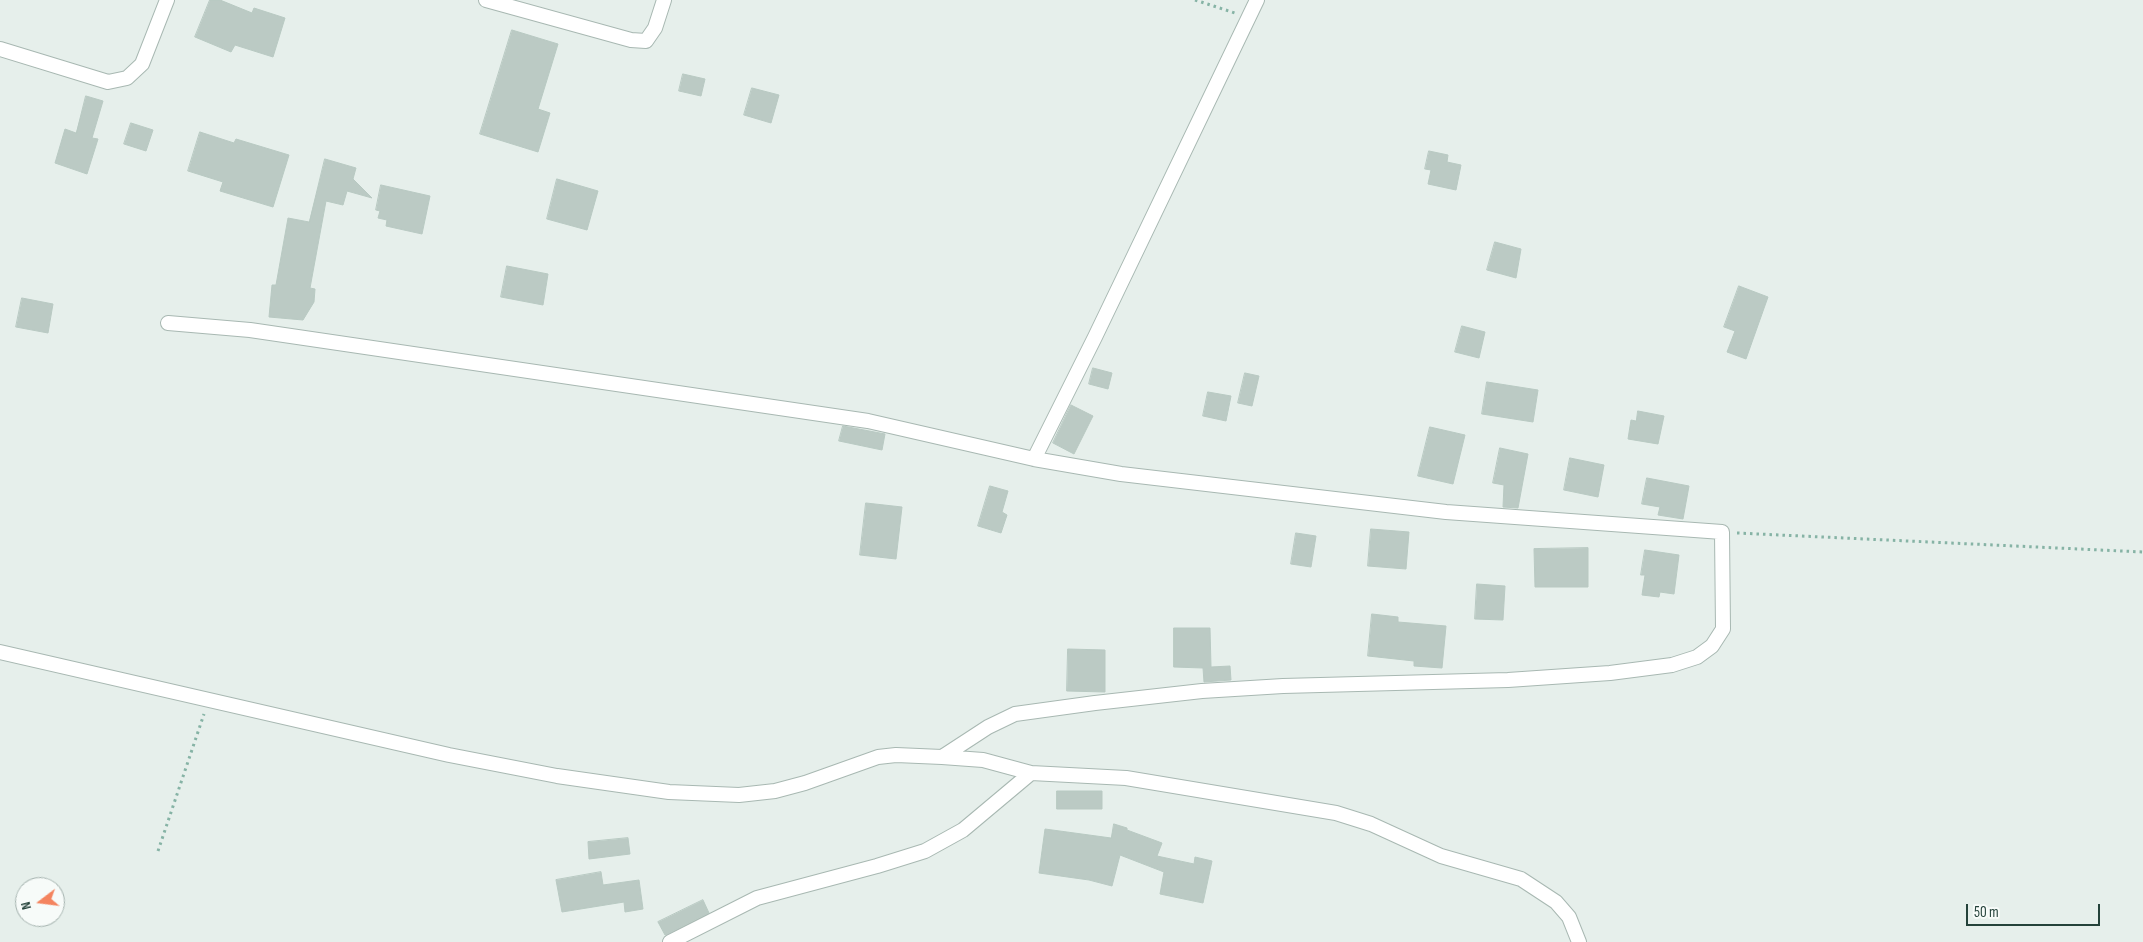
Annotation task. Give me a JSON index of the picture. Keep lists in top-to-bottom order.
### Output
{
  "scale_bar": "50 m",
  "north": "left"
}
